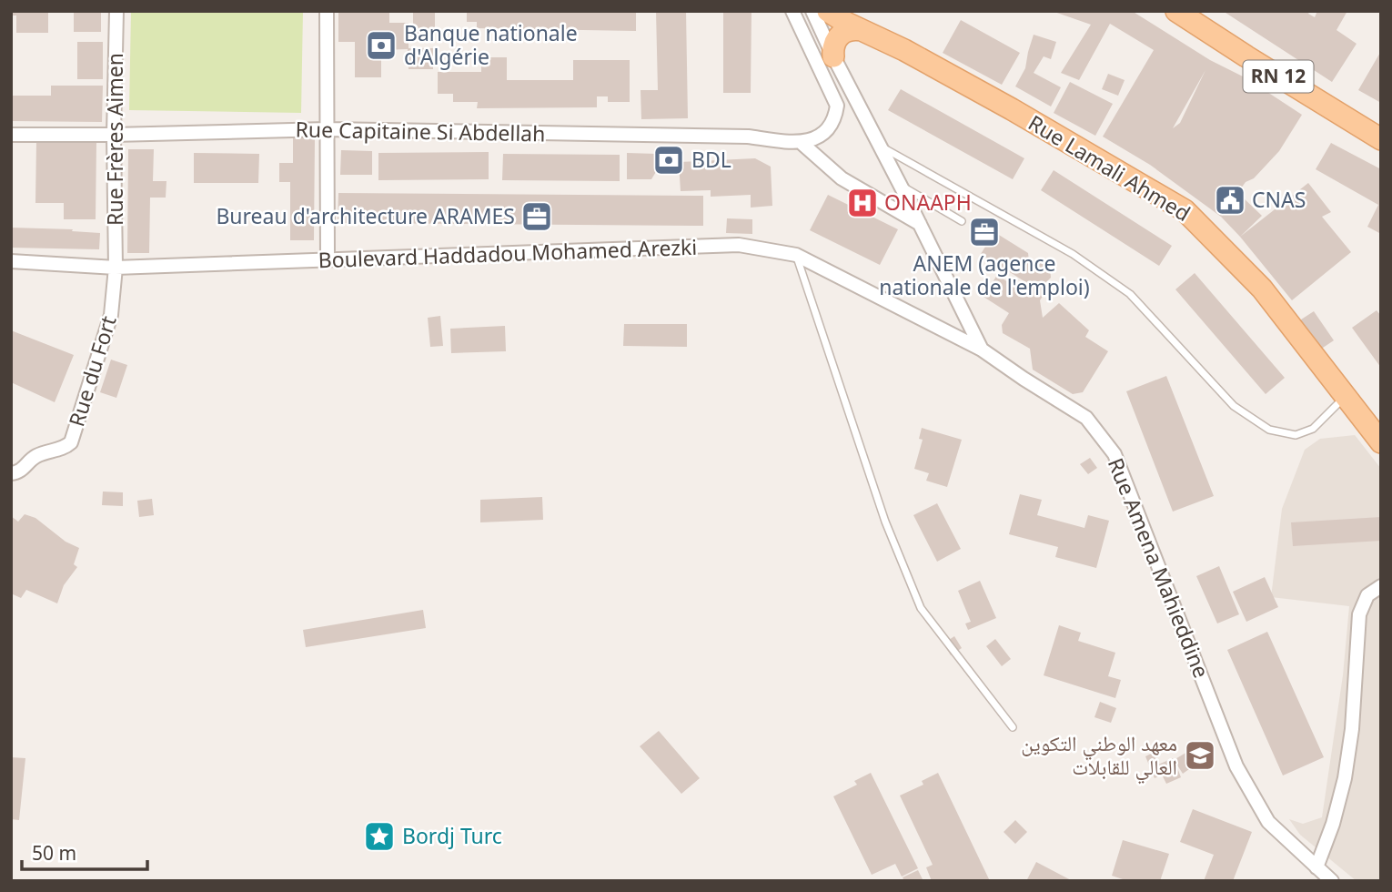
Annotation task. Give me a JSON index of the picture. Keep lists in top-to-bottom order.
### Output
{
  "streets": {
    "main road": ["RN 12", "Rue Lamali Ahmed"],
    "street": [
      "Rue Capitaine Si Abdellah",
      "Rue Frères Aimen",
      "Boulevard Haddadou Mohamed Arezki",
      "Rue du Fort",
      "Rue Amena Mahieddine"
    ]
  },
  "crossings": [
    ["Rue Capitaine Si Abdellah", "Rue Frères Aimen"],
    ["Rue Frères Aimen", "Boulevard Haddadou Mohamed Arezki"],
    ["Rue Frères Aimen", "Rue du Fort"],
    ["Boulevard Haddadou Mohamed Arezki", "Rue du Fort"],
    ["Boulevard Haddadou Mohamed Arezki", "Rue Amena Mahieddine"]
  ],
  "places": {
    "bank": ["Banque nationale d'Algérie", "BDL"],
    "public building": ["CNAS"],
    "hospital": ["ONAAPH"],
    "office": ["Bureau d'architecture ARAMES", "ANEM (agence nationale de l'emploi)"],
    "school or university": ["معهد الوطني التكوين العالي للقابلات"],
    "place": ["Bordj Turc"]
  },
  "scale_bar": "50 m"
}
